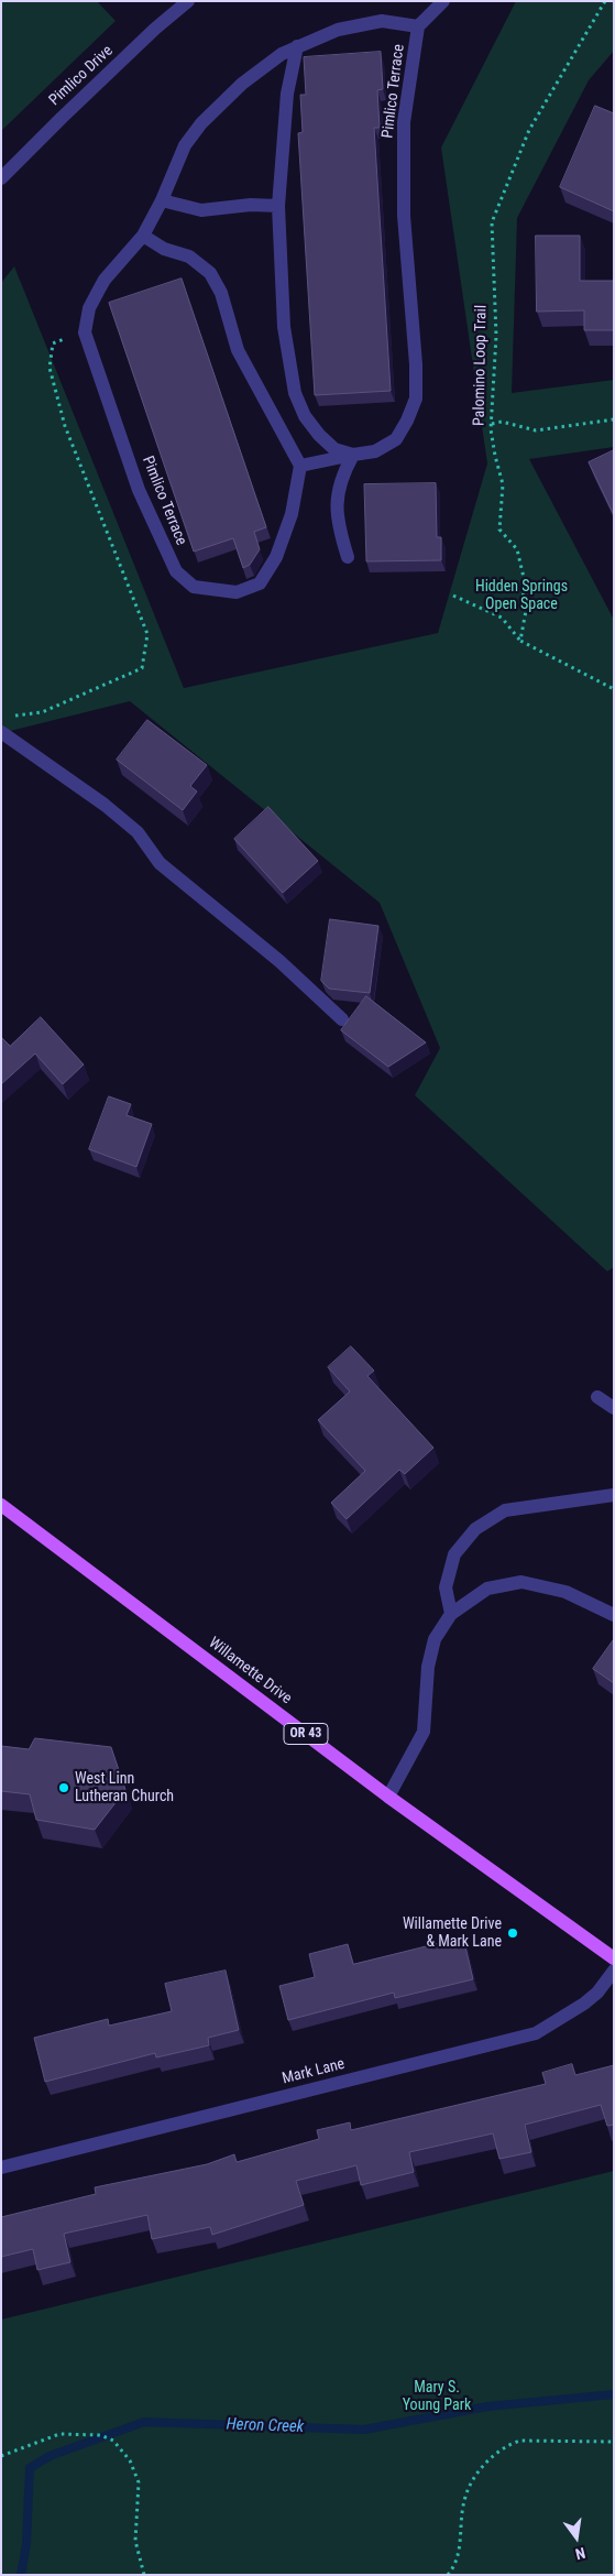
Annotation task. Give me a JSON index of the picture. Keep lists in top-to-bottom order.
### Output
{
  "streets": {
    "main road": ["Willamette Drive", "OR 43"],
    "street": ["Pimlico Drive", "Pimlico Terrace", "Mark Lane"],
    "path": ["Palomino Loop Trail"]
  },
  "water": ["Heron Creek"],
  "parks": ["Hidden Springs Open Space", "Mary S. Young Park"],
  "places": ["West Linn Lutheran Church", "Willamette Drive & Mark Lane"],
  "north": "bottom"
}
